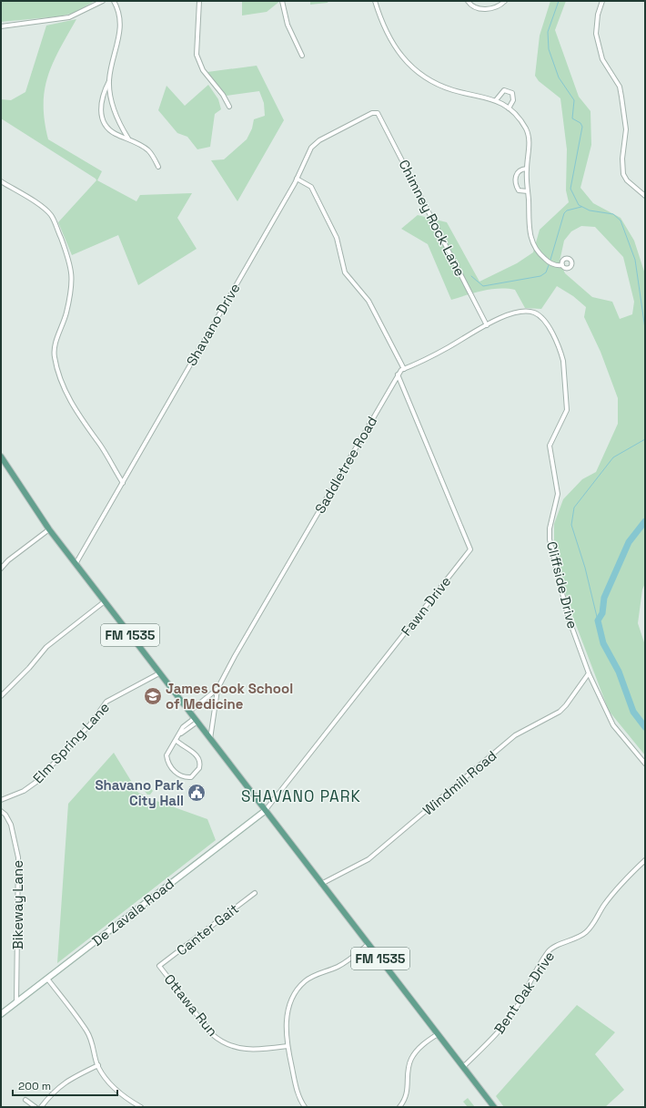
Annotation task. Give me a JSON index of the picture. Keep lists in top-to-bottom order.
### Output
{
  "streets": {
    "main road": ["FM 1535", "De Zavala Road"],
    "street": [
      "Chimney Rock Lane",
      "Shavano Drive",
      "Saddletree Road",
      "Cliffside Drive",
      "Fawn Drive",
      "Elm Spring Lane",
      "Windmill Road",
      "Bikeway Lane",
      "Canter Gait",
      "Bent Oak Drive",
      "Ottawa Run"
    ]
  },
  "crossings": [
    ["Chimney Rock Lane", "Shavano Drive"],
    ["Chimney Rock Lane", "Saddletree Road"],
    ["Shavano Drive", "FM 1535"],
    ["Saddletree Road", "Cliffside Drive"],
    ["Saddletree Road", "Fawn Drive"],
    ["Saddletree Road", "FM 1535"],
    ["Cliffside Drive", "Windmill Road"],
    ["Fawn Drive", "FM 1535"],
    ["Fawn Drive", "De Zavala Road"],
    ["FM 1535", "Elm Spring Lane"],
    ["FM 1535", "Windmill Road"],
    ["FM 1535", "De Zavala Road"],
    ["FM 1535", "Bent Oak Drive"],
    ["Bikeway Lane", "De Zavala Road"],
    ["Canter Gait", "Ottawa Run"]
  ],
  "districts": ["SHAVANO PARK"],
  "places": {
    "school or university": ["James Cook School of Medicine"],
    "public building": ["Shavano Park City Hall"]
  },
  "scale_bar": "200 m"
}
